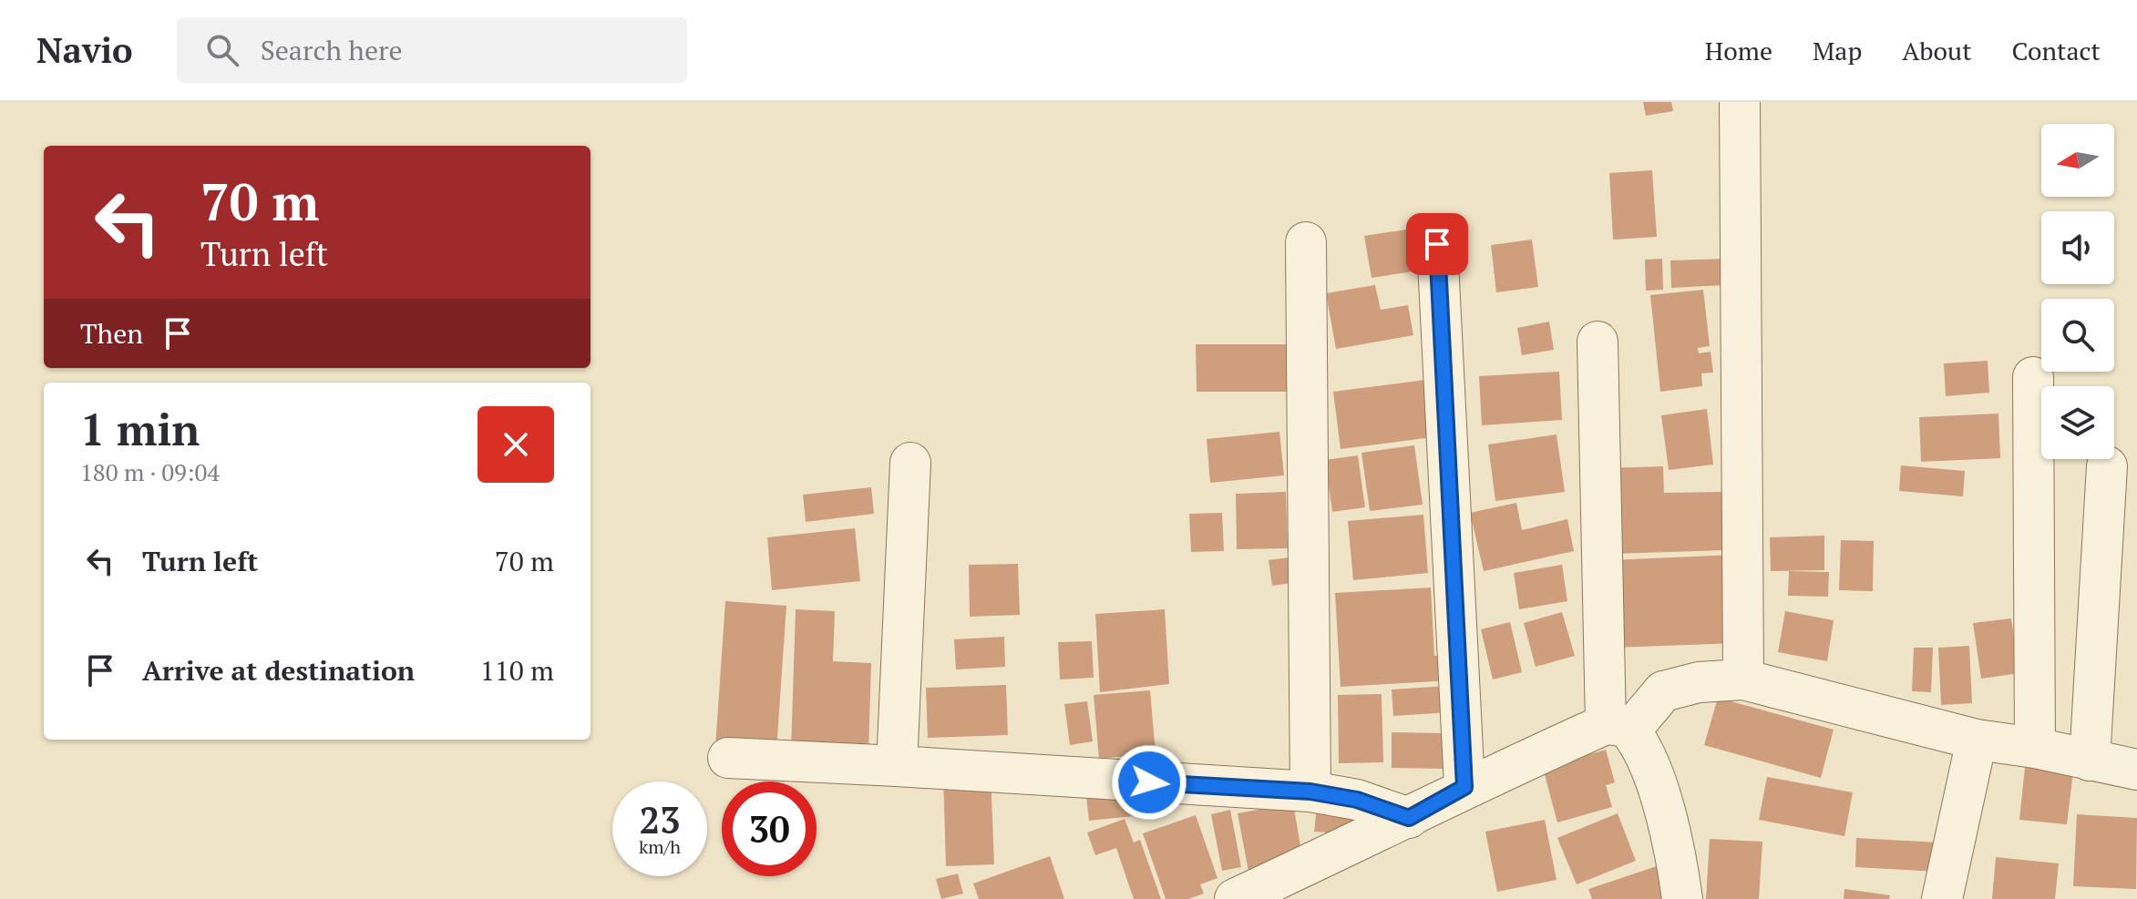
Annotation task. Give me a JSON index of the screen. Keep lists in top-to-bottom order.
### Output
{
  "north": "left",
  "page": {
    "header": "Navio",
    "search": "Search here",
    "nav": [
      "Home",
      "Map",
      "About",
      "Contact"
    ],
    "turn": ["70 m", "Turn left"],
    "then": "Then",
    "heading": ["1 min", "180 m · 09:04"],
    "list": [
      {
        "name": "Turn left",
        "value": "70 m"
      },
      {
        "name": "Arrive at destination",
        "value": "110 m"
      }
    ],
    "speed": "23 km/h",
    "limit": "30"
  }
}
